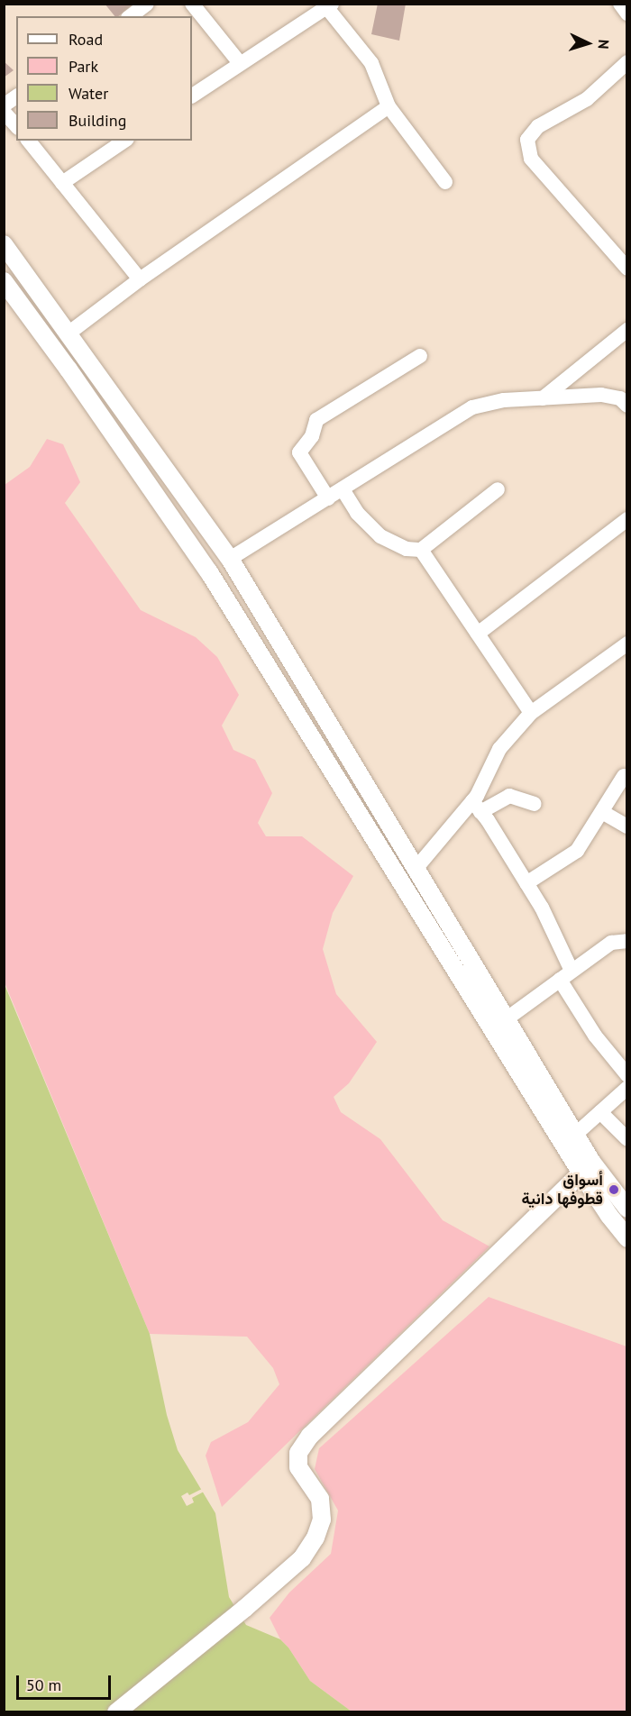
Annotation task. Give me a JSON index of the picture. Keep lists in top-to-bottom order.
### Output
{
  "places": ["أسواق قطوفها دانية"],
  "legend": [
    "Road",
    "Park",
    "Water",
    "Building"
  ],
  "scale_bar": "50 m",
  "north": "right"
}
